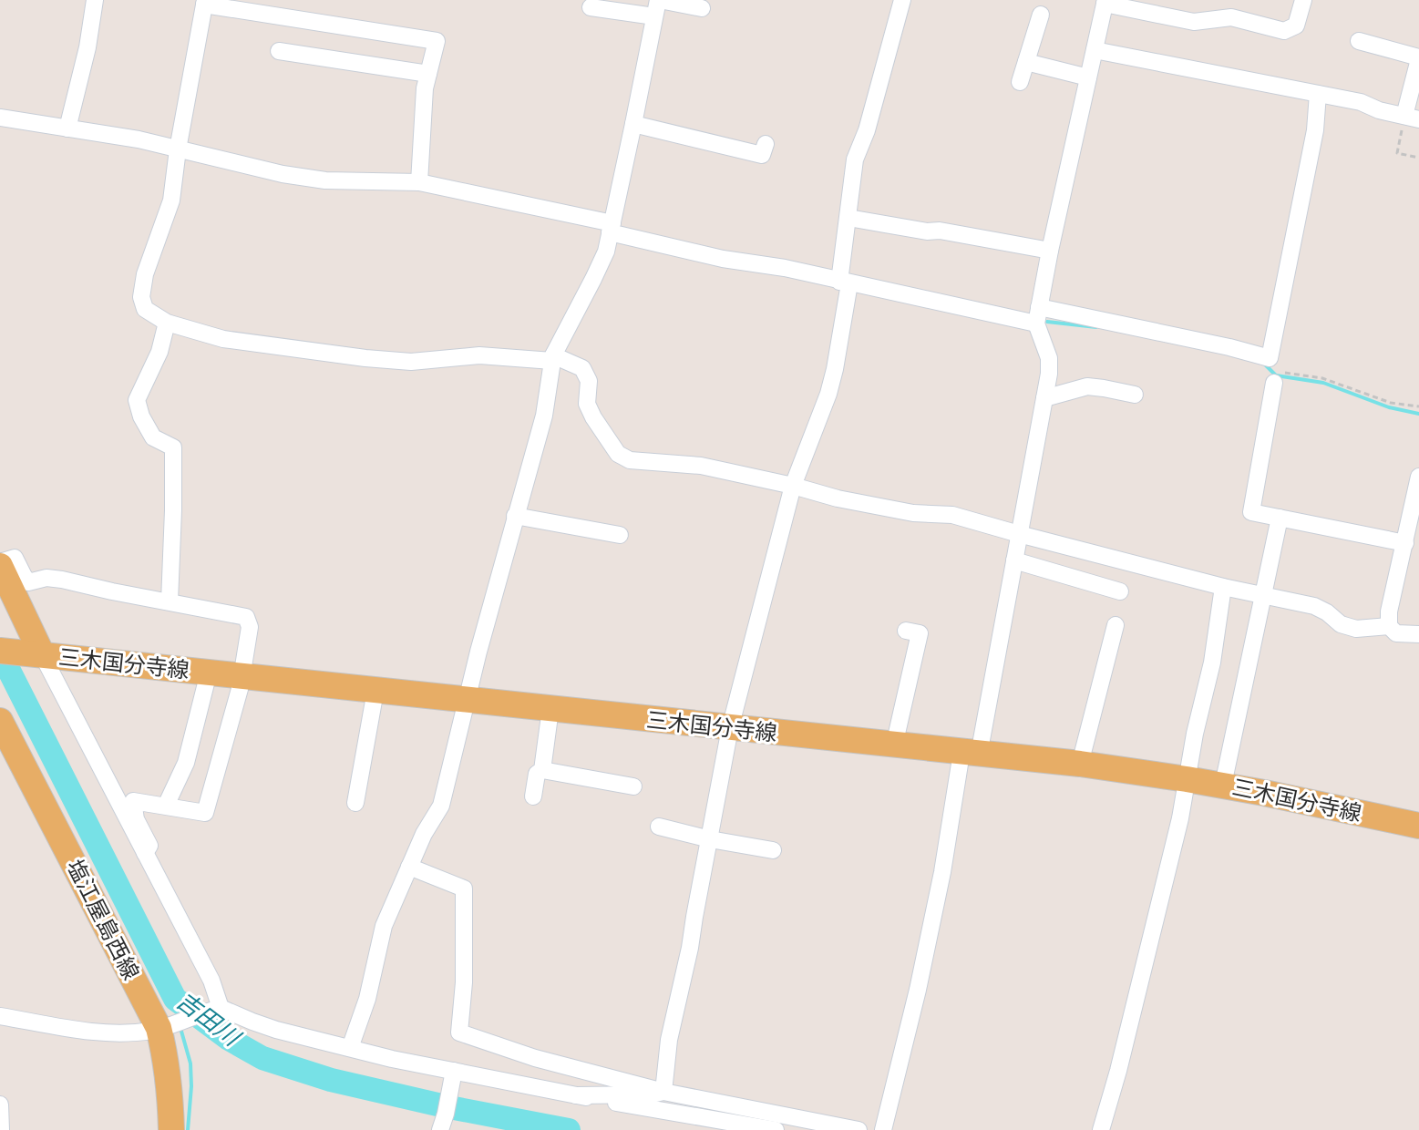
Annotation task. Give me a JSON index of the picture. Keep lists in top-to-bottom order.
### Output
{
  "streets": {
    "main road": ["三木国分寺線", "塩江屋島西線"]
  },
  "water": ["吉田川"]
}
